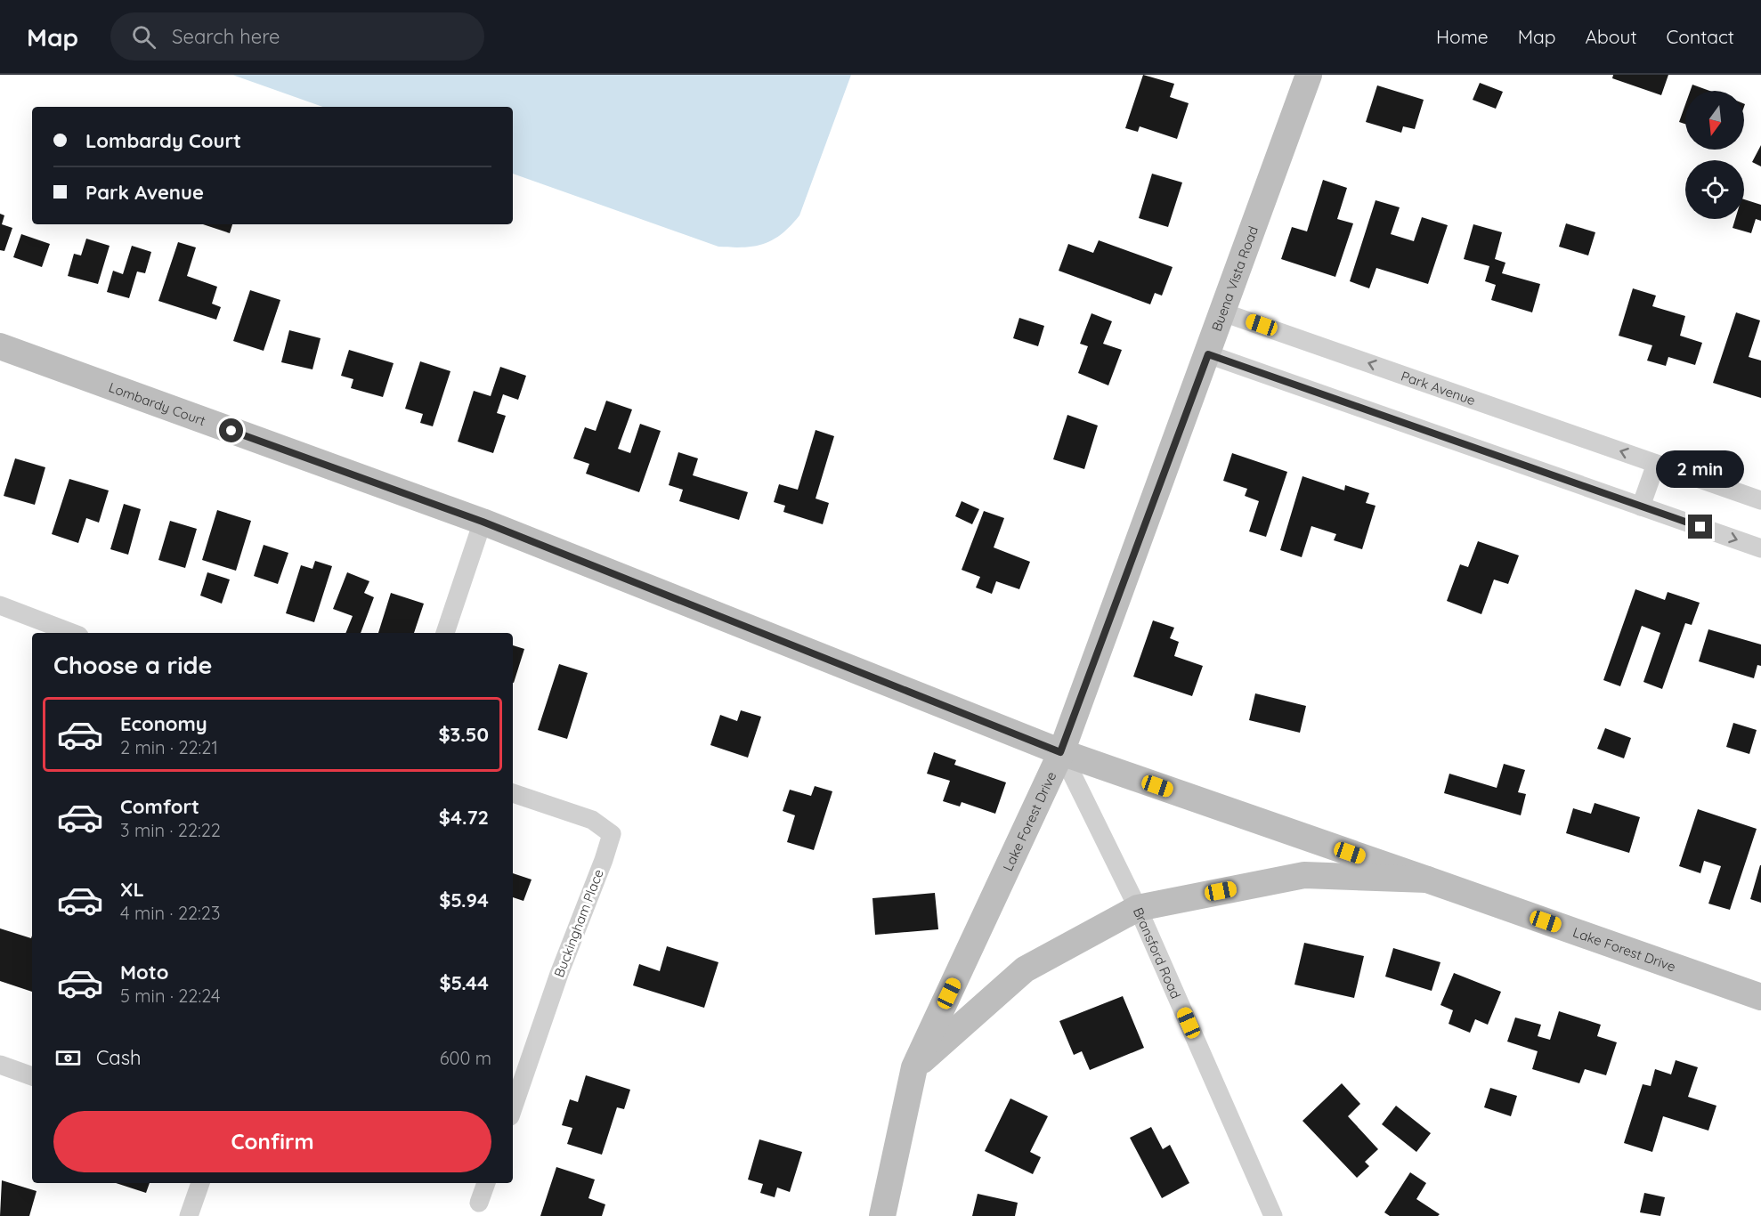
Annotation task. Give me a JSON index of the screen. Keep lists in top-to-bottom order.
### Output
{
  "streets": {
    "street": [
      "Buena Vista Road",
      "Park Avenue",
      "Lombardy Court",
      "Lake Forest Drive",
      "Buckingham Place",
      "Bransford Road"
    ]
  },
  "crossings": [
    ["Buena Vista Road", "Park Avenue"],
    ["Buena Vista Road", "Lombardy Court"],
    ["Buena Vista Road", "Lake Forest Drive"],
    ["Buena Vista Road", "Bransford Road"],
    ["Lombardy Court", "Lake Forest Drive"],
    ["Lombardy Court", "Bransford Road"],
    ["Lake Forest Drive", "Bransford Road"]
  ],
  "north": "bottom",
  "page": {
    "header": "Map",
    "search": "Search here",
    "nav": [
      "Home",
      "Map",
      "About",
      "Contact"
    ],
    "banner": ["Lombardy Court", "Park Avenue"],
    "bubble": "2 min",
    "heading": "Choose a ride",
    "list": [
      {
        "name": "Economy",
        "note": "2 min · 22:21",
        "value": "$3.50"
      },
      {
        "name": "Comfort",
        "note": "3 min · 22:22",
        "value": "$4.72"
      },
      {
        "name": "XL",
        "note": "4 min · 22:23",
        "value": "$5.94"
      },
      {
        "name": "Moto",
        "note": "5 min · 22:24",
        "value": "$5.44"
      }
    ],
    "pay": ["Cash", "600 m"],
    "buttons": "Confirm"
  }
}
